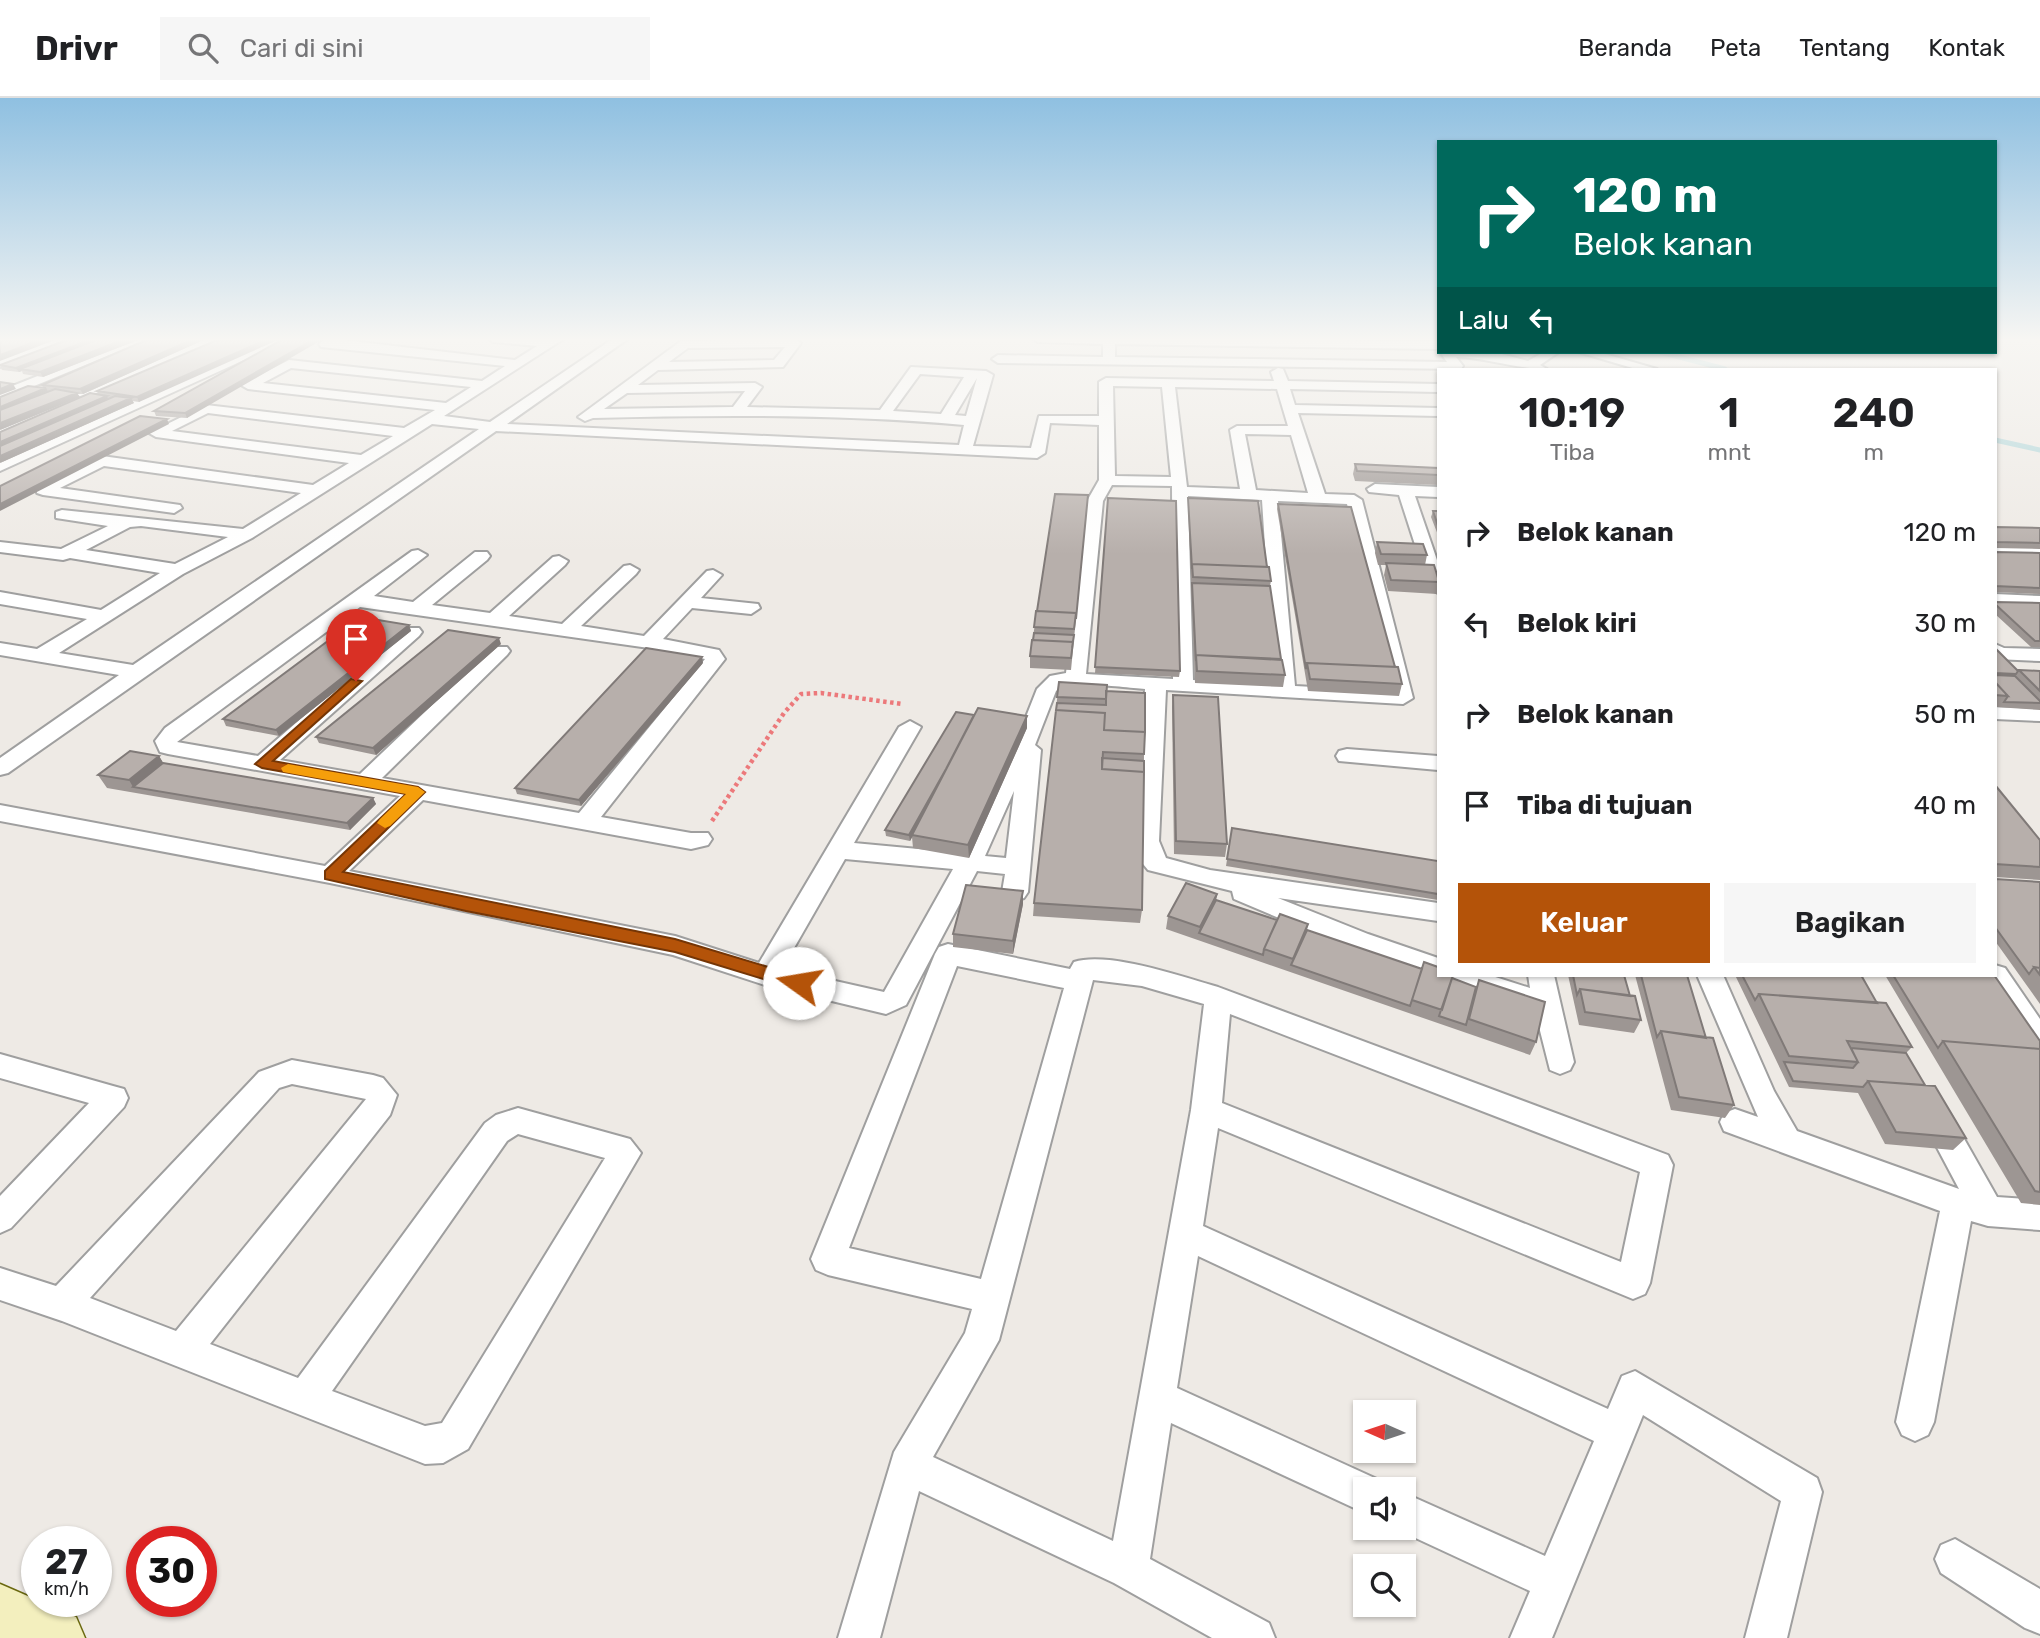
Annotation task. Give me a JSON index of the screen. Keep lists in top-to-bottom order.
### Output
{
  "north": "left",
  "page": {
    "header": "Drivr",
    "search": "Cari di sini",
    "nav": [
      "Beranda",
      "Peta",
      "Tentang",
      "Kontak"
    ],
    "turn": ["120 m", "Belok kanan"],
    "then": "Lalu",
    "eta": [
      "10:19",
      "Tiba",
      "1",
      "mnt",
      "240",
      "m"
    ],
    "list": [
      {
        "name": "Belok kanan",
        "value": "120 m"
      },
      {
        "name": "Belok kiri",
        "value": "30 m"
      },
      {
        "name": "Belok kanan",
        "value": "50 m"
      },
      {
        "name": "Tiba di tujuan",
        "value": "40 m"
      }
    ],
    "buttons": ["Keluar", "Bagikan"],
    "speed": "27 km/h",
    "limit": "30"
  }
}
